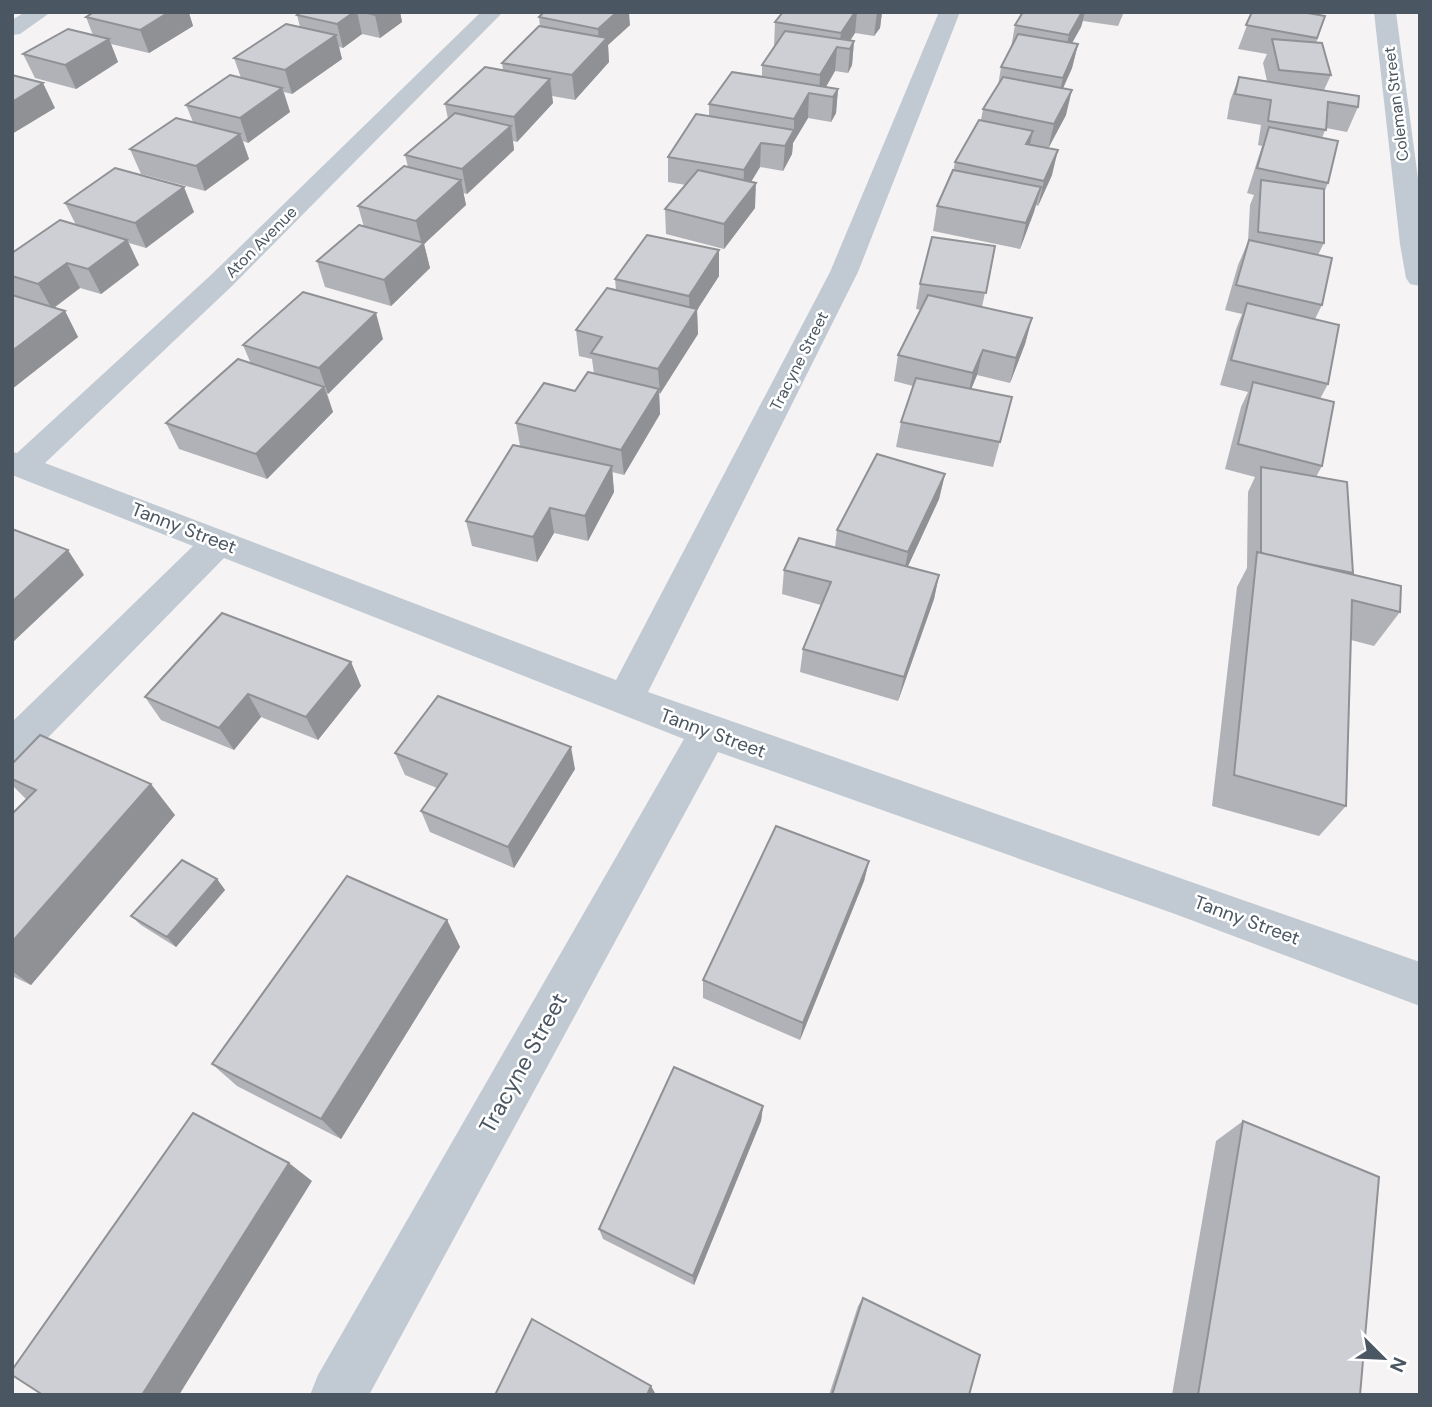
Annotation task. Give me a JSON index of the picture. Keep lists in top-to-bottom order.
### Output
{
  "streets": {
    "street": [
      "Coleman Street",
      "Aton Avenue",
      "Tracyne Street",
      "Tanny Street"
    ]
  },
  "crossings": [
    ["Aton Avenue", "Tanny Street"],
    ["Tracyne Street", "Tanny Street"]
  ],
  "north": "bottom right"
}
